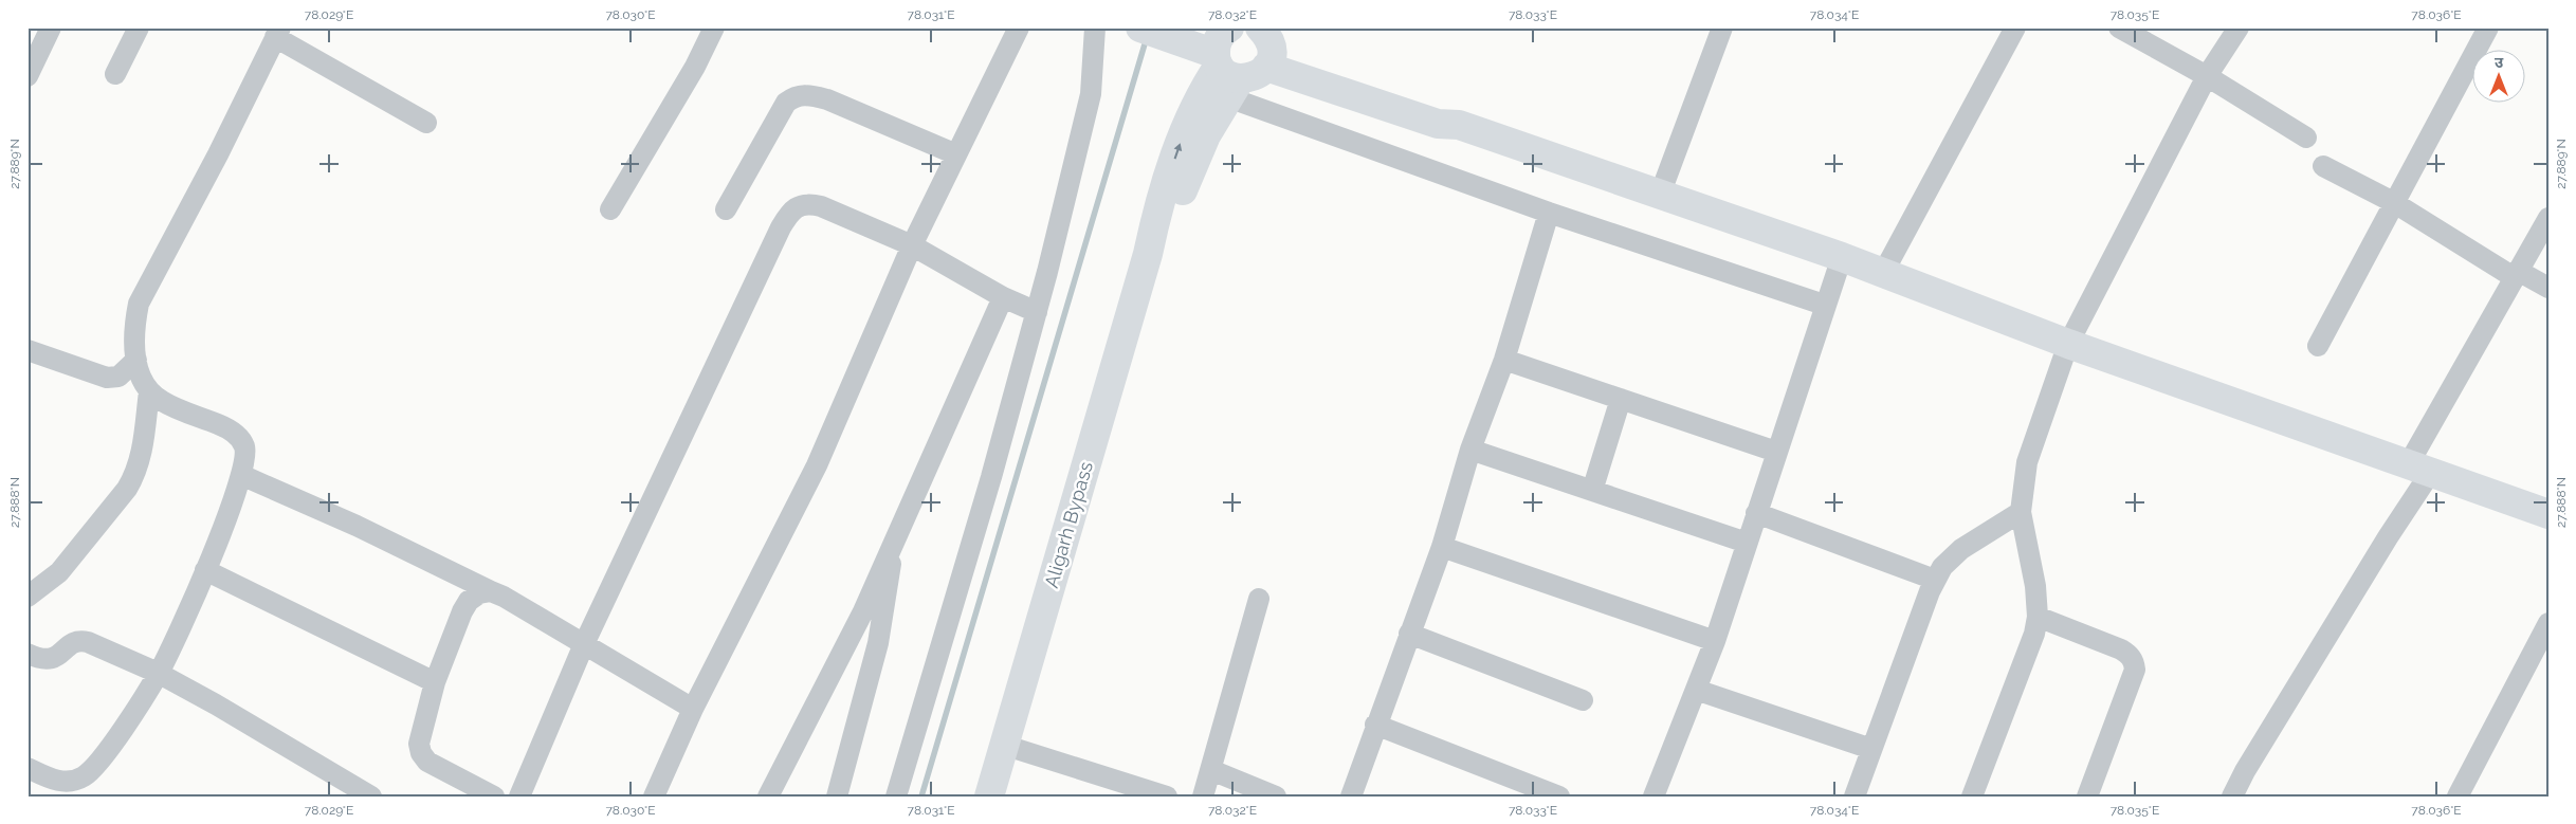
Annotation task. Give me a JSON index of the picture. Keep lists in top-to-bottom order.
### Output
{
  "streets": {
    "main road": ["Aligarh Bypass"]
  },
  "north": "top",
  "coordinates": [
    "78.029°E",
    "78.030°E",
    "78.031°E",
    "78.032°E",
    "78.033°E",
    "78.034°E",
    "78.035°E",
    "78.036°E",
    "27.889°N",
    "27.888°N"
  ]
}
